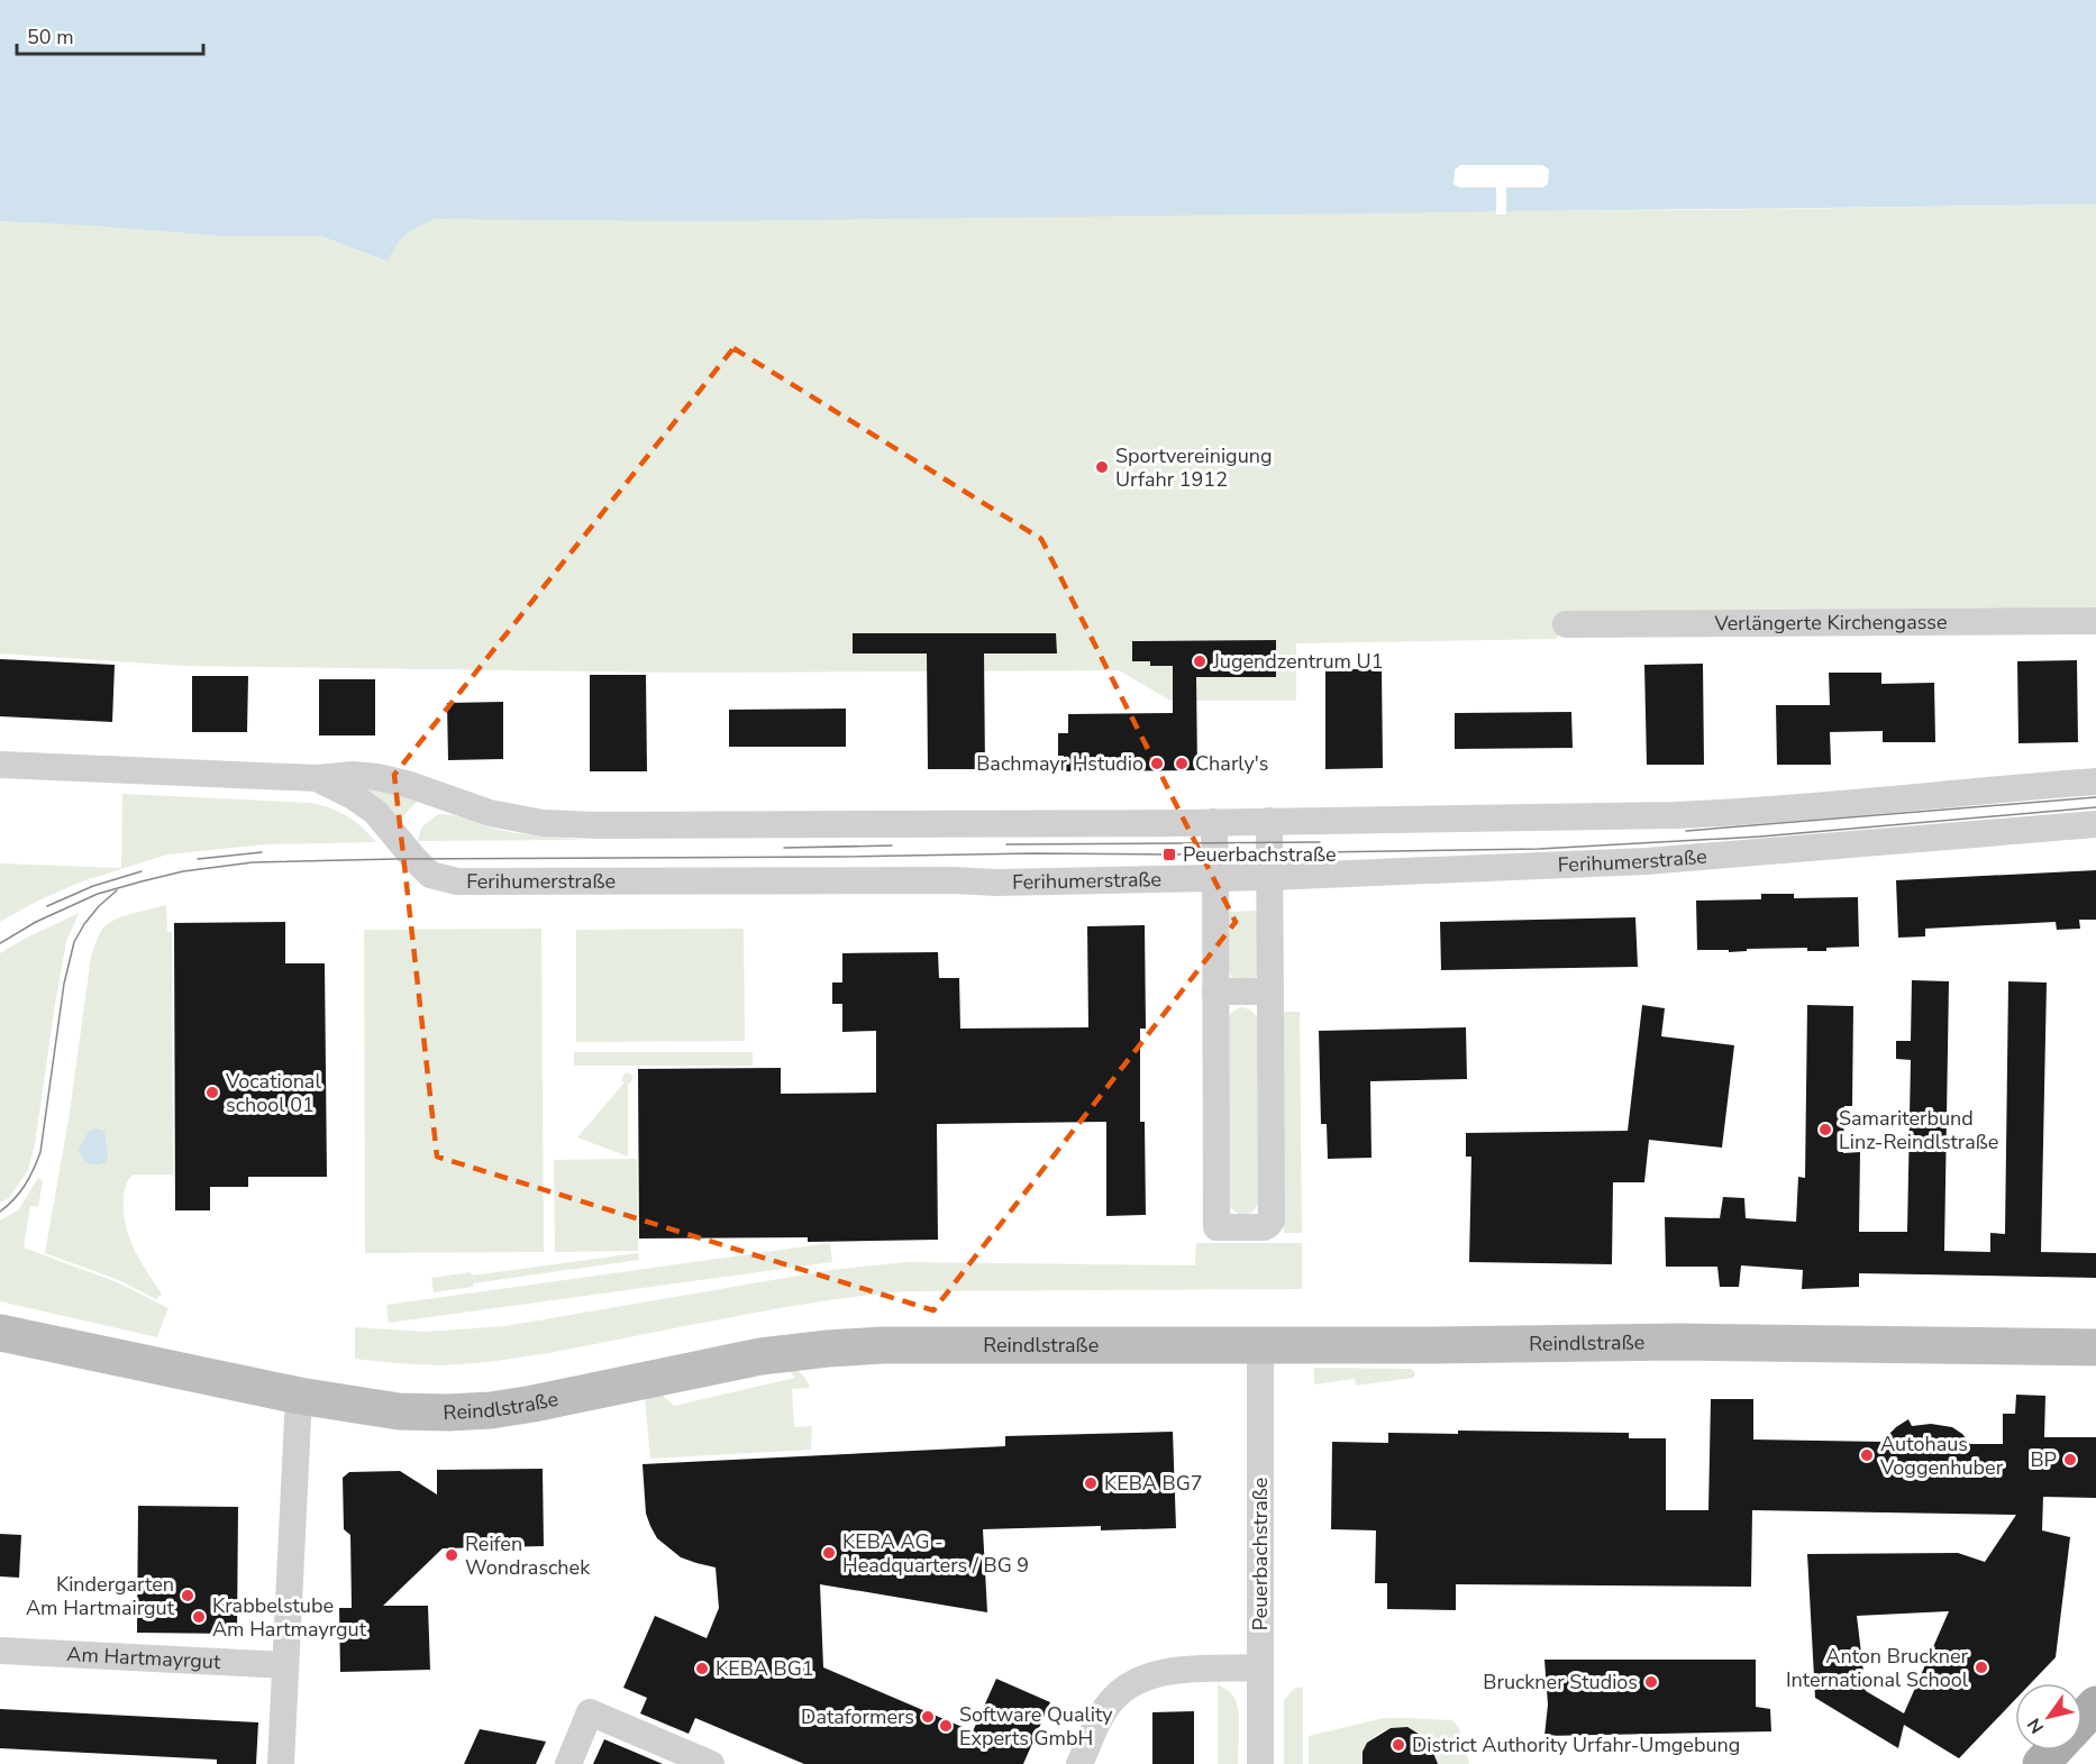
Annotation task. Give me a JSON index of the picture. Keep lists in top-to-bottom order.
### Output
{
  "streets": {
    "street": [
      "Verlängerte Kirchengasse",
      "Ferihumerstraße",
      "Reindlstraße",
      "Peuerbachstraße",
      "Am Hartmayrgut"
    ]
  },
  "crossings": [
    ["Reindlstraße", "Peuerbachstraße"]
  ],
  "places": {
    "other": [
      "Sportvereinigung Urfahr 1912",
      "Jugendzentrum U1",
      "Bachmayr Hstudio",
      "Charly's",
      "Vocational school 01",
      "Samariterbund Linz-Reindlstraße",
      "Autohaus Voggenhuber",
      "BP",
      "KEBA BG7",
      "KEBA AG - Headquarters / BG 9",
      "Reifen Wondraschek",
      "Kindergarten Am Hartmairgut",
      "Krabbelstube Am Hartmayrgut",
      "Anton Bruckner International School",
      "KEBA BG1",
      "Bruckner Studios",
      "Dataformers",
      "Software Quality Experts GmbH",
      "District Authority Urfahr-Umgebung"
    ],
    "transit": ["Peuerbachstraße"]
  },
  "scale_bar": "50 m",
  "north": "bottom left"
}
